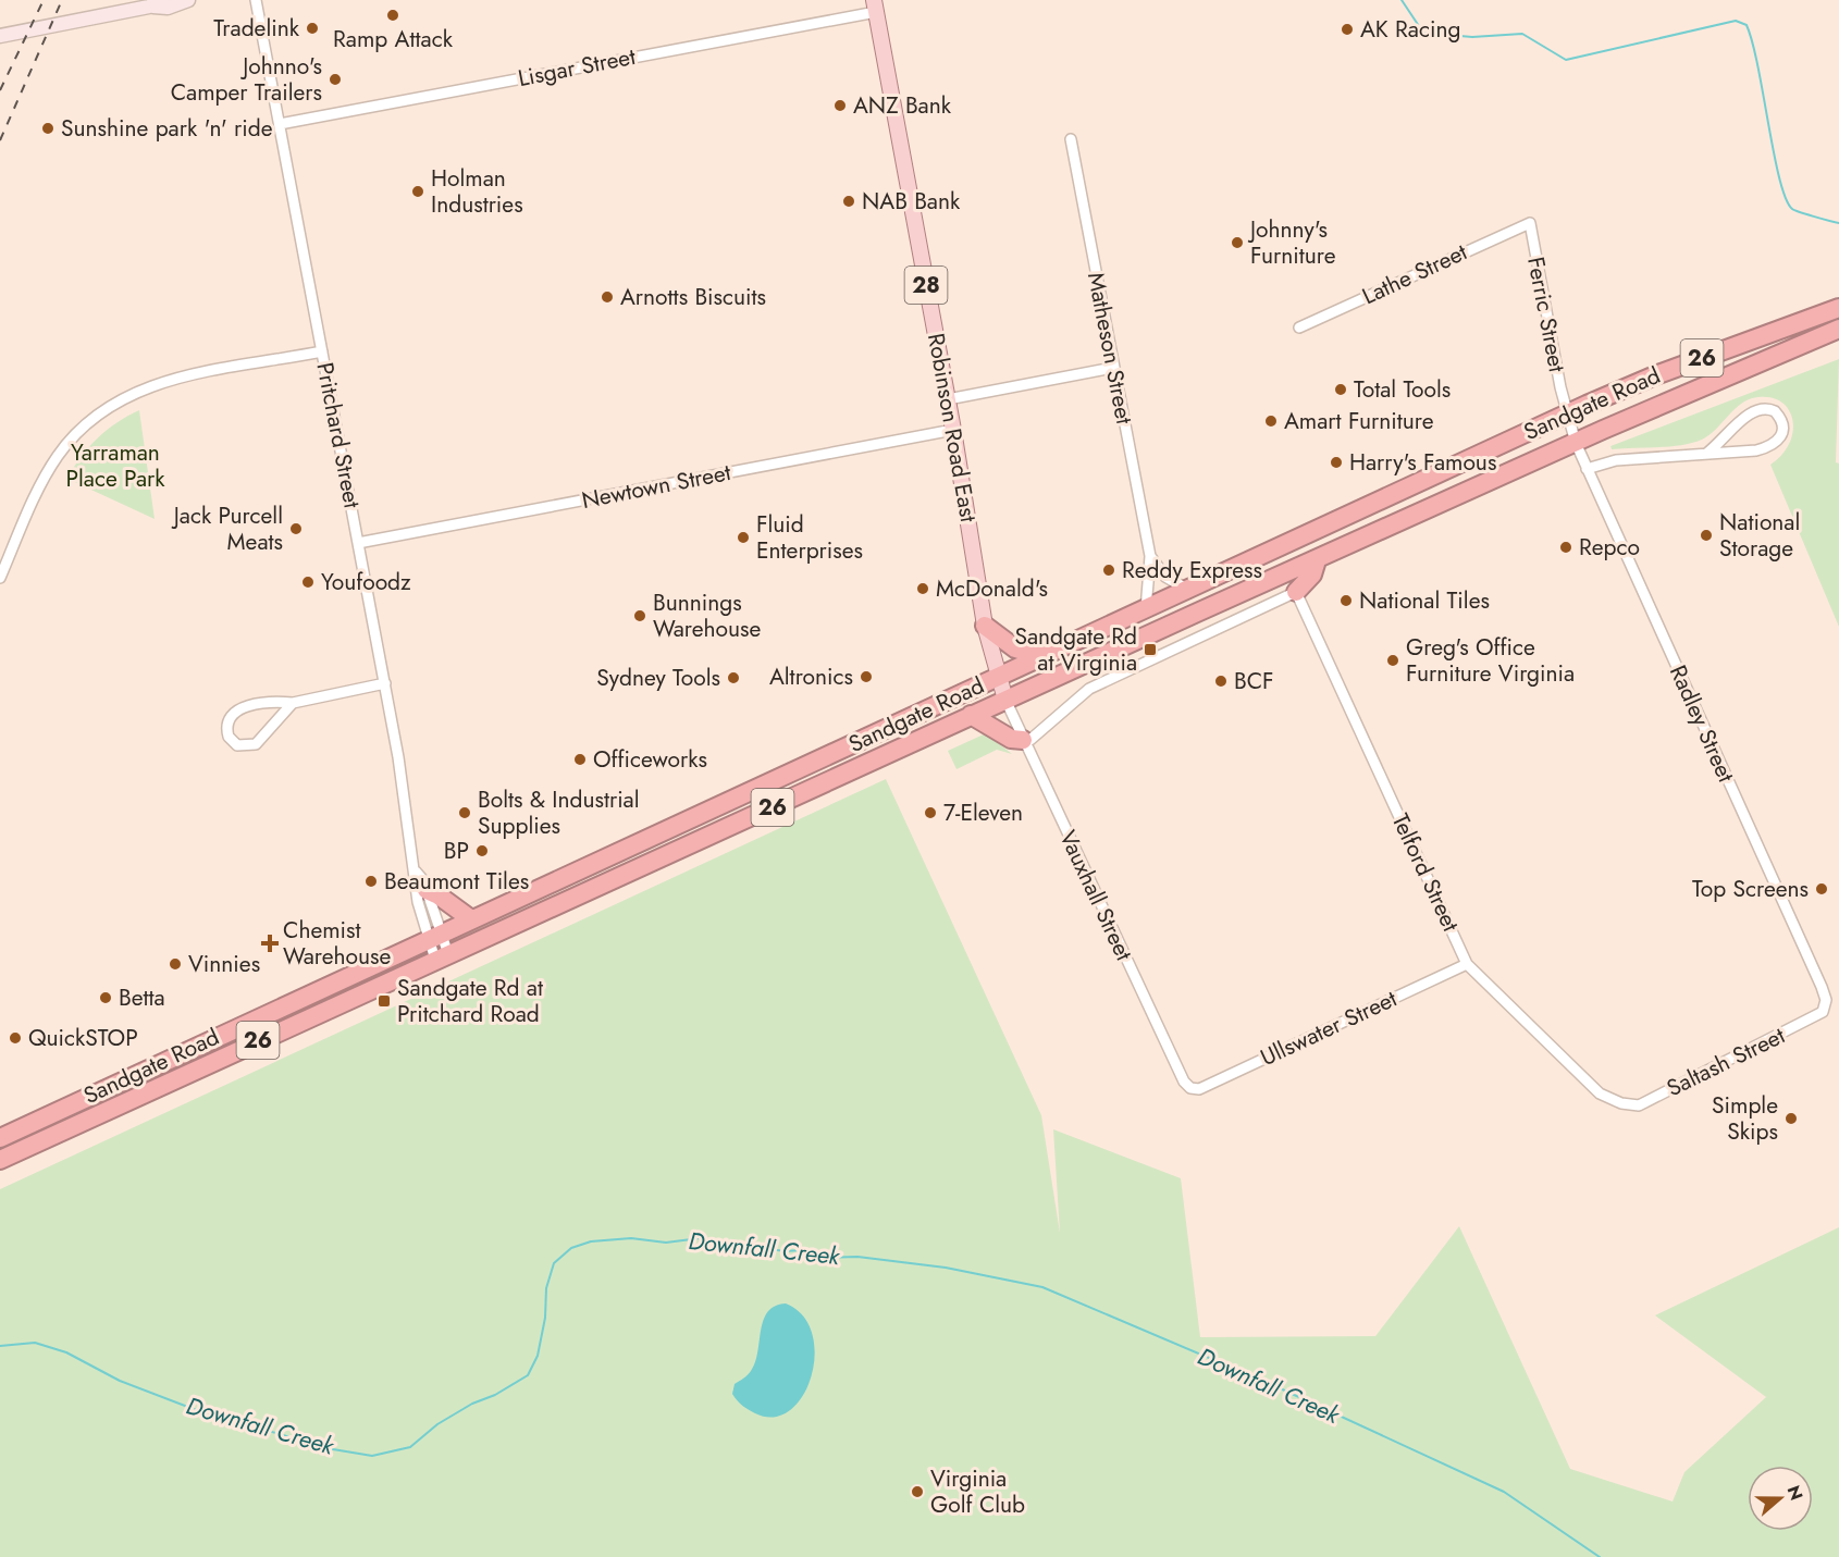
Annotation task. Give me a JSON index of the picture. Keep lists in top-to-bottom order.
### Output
{
  "streets": {
    "highway": ["26", "Sandgate Road"],
    "main road": ["28", "Robinson Road East"],
    "street": [
      "Lisgar Street",
      "Lathe Street",
      "Ferric Street",
      "Matheson Street",
      "Pritchard Street",
      "Newtown Street",
      "Radley Street",
      "Telford Street",
      "Vauxhall Street",
      "Ullswater Street",
      "Saltash Street"
    ]
  },
  "crossings": [
    ["Lisgar Street", "Robinson Road East"],
    ["Lisgar Street", "Pritchard Street"],
    ["Lathe Street", "Ferric Street"],
    ["Ferric Street", "Sandgate Road"],
    ["Ferric Street", "Radley Street"],
    ["Matheson Street", "Sandgate Road"],
    ["Sandgate Road", "Robinson Road East"],
    ["Sandgate Road", "Pritchard Street"],
    ["Sandgate Road", "Radley Street"],
    ["Sandgate Road", "Vauxhall Street"],
    ["Robinson Road East", "Newtown Street"],
    ["Robinson Road East", "Vauxhall Street"],
    ["Pritchard Street", "Newtown Street"],
    ["Radley Street", "Saltash Street"],
    ["Telford Street", "Ullswater Street"],
    ["Telford Street", "Saltash Street"],
    ["Vauxhall Street", "Ullswater Street"]
  ],
  "water": ["Downfall Creek"],
  "parks": ["Yarraman Place Park"],
  "places": {
    "other": [
      "Ramp Attack",
      "Tradelink",
      "AK Racing",
      "Johnno's Camper Trailers",
      "ANZ Bank",
      "Sunshine park 'n' ride",
      "Holman Industries",
      "NAB Bank",
      "Johnny's Furniture",
      "Arnotts Biscuits",
      "Total Tools",
      "Amart Furniture",
      "Harry's Famous",
      "Jack Purcell Meats",
      "National Storage",
      "Fluid Enterprises",
      "Repco",
      "Reddy Express",
      "Youfoodz",
      "McDonald's",
      "National Tiles",
      "Bunnings Warehouse",
      "Greg's Office Furniture Virginia",
      "Altronics",
      "Sydney Tools",
      "BCF",
      "Officeworks",
      "Bolts & Industrial Supplies",
      "7-Eleven",
      "BP",
      "Beaumont Tiles",
      "Top Screens",
      "Vinnies",
      "Betta",
      "QuickSTOP",
      "Simple Skips",
      "Virginia Golf Club"
    ],
    "transit": ["Sandgate Rd at Virginia", "Sandgate Rd at Pritchard Road"],
    "health": ["Chemist Warehouse"]
  },
  "north": "right"
}
